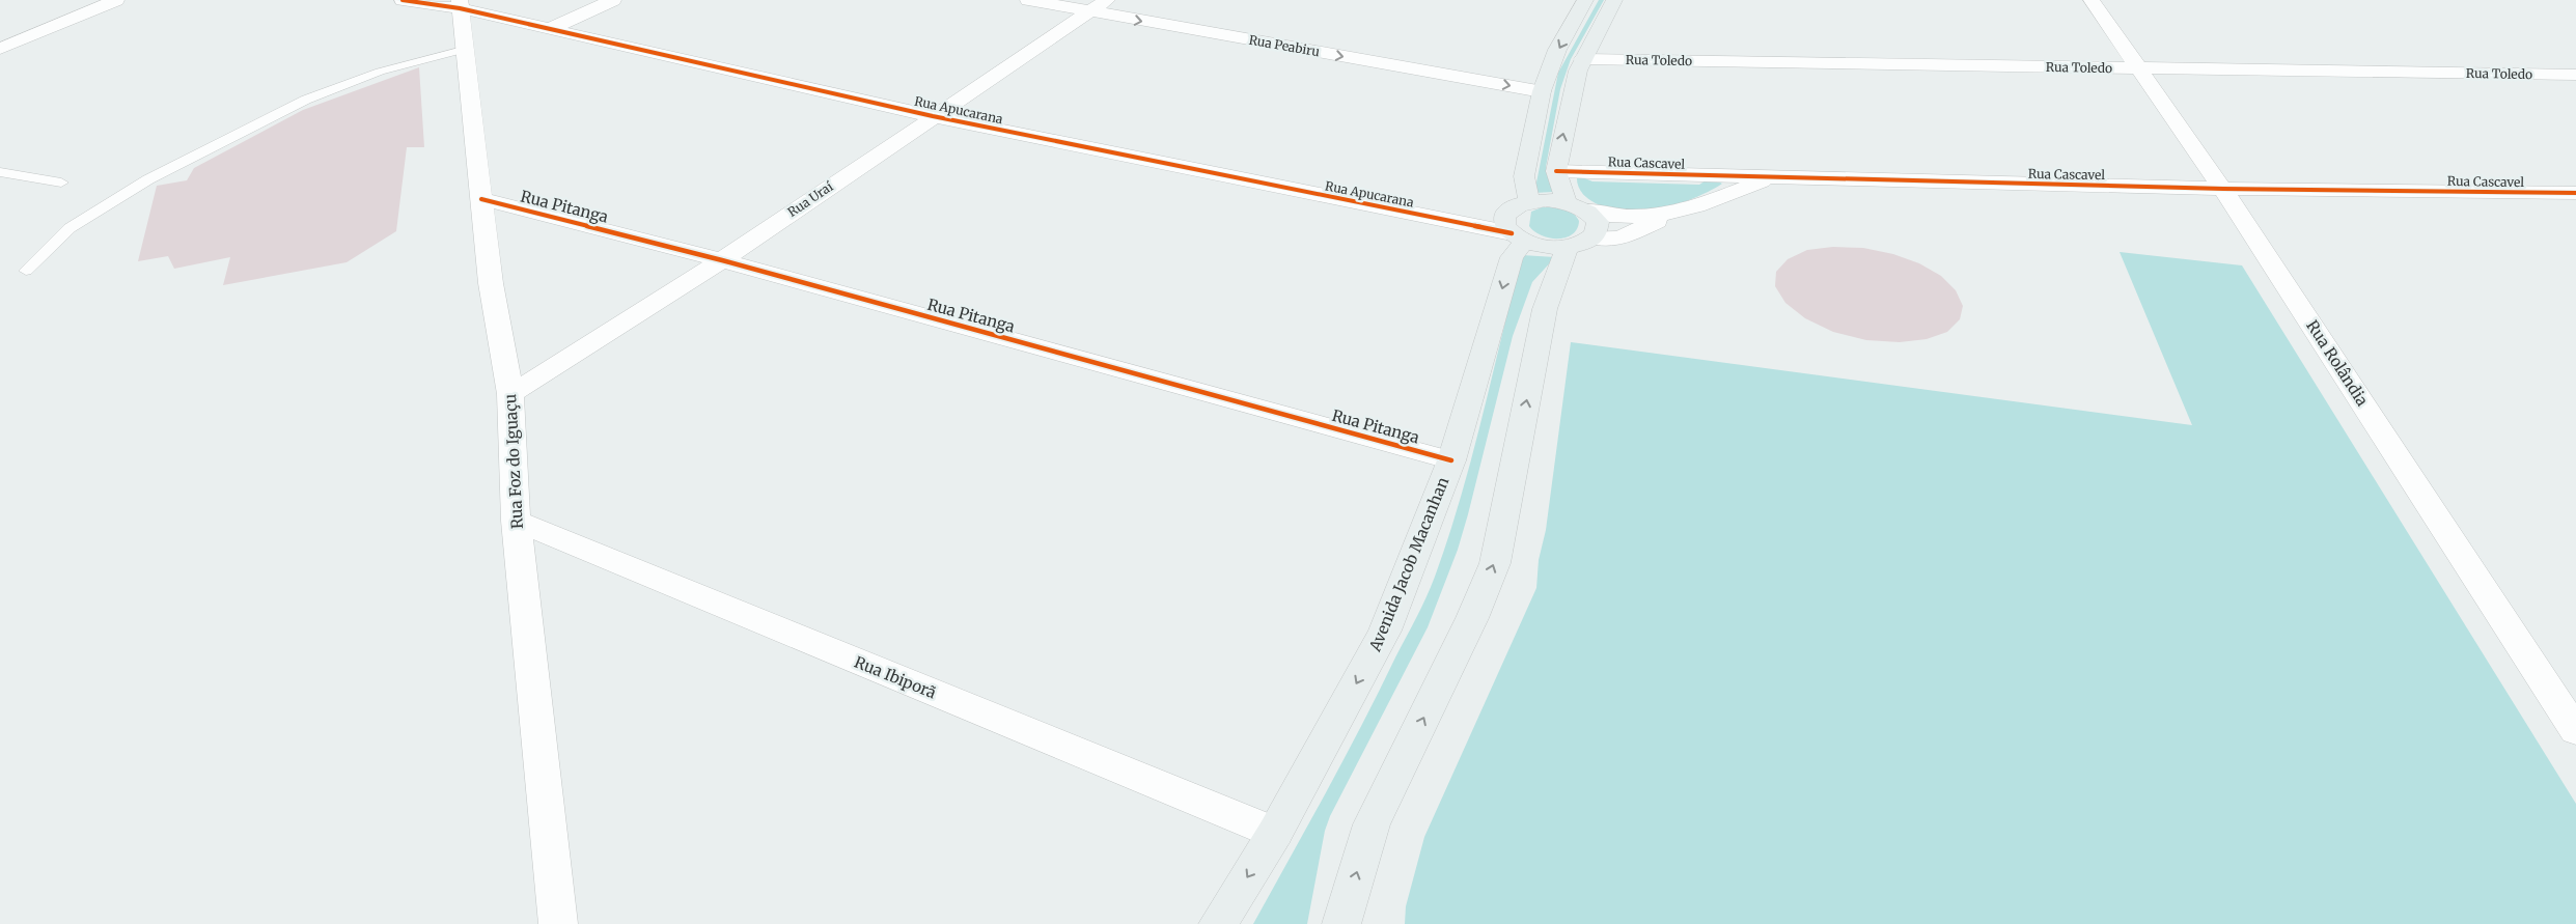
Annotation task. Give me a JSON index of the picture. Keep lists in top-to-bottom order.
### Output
{
  "streets": {
    "main road": ["Avenida Jacob Macanhan"],
    "street": [
      "Rua Peabiru",
      "Rua Toledo",
      "Rua Apucarana",
      "Rua Cascavel",
      "Rua Uraí",
      "Rua Pitanga",
      "Rua Rolândia",
      "Rua Foz do Iguaçu",
      "Rua Ibiporã"
    ]
  },
  "crossings": [
    ["Rua Peabiru", "Rua Uraí"],
    ["Rua Toledo", "Rua Rolândia"],
    ["Rua Apucarana", "Rua Uraí"],
    ["Rua Apucarana", "Rua Foz do Iguaçu"],
    ["Rua Apucarana", "Avenida Jacob Macanhan"],
    ["Rua Cascavel", "Rua Rolândia"],
    ["Rua Uraí", "Rua Pitanga"],
    ["Rua Uraí", "Rua Foz do Iguaçu"],
    ["Rua Pitanga", "Rua Foz do Iguaçu"],
    ["Rua Pitanga", "Avenida Jacob Macanhan"],
    ["Rua Foz do Iguaçu", "Rua Ibiporã"],
    ["Avenida Jacob Macanhan", "Rua Ibiporã"]
  ],
  "one_way": ["Rua Peabiru"]
}
